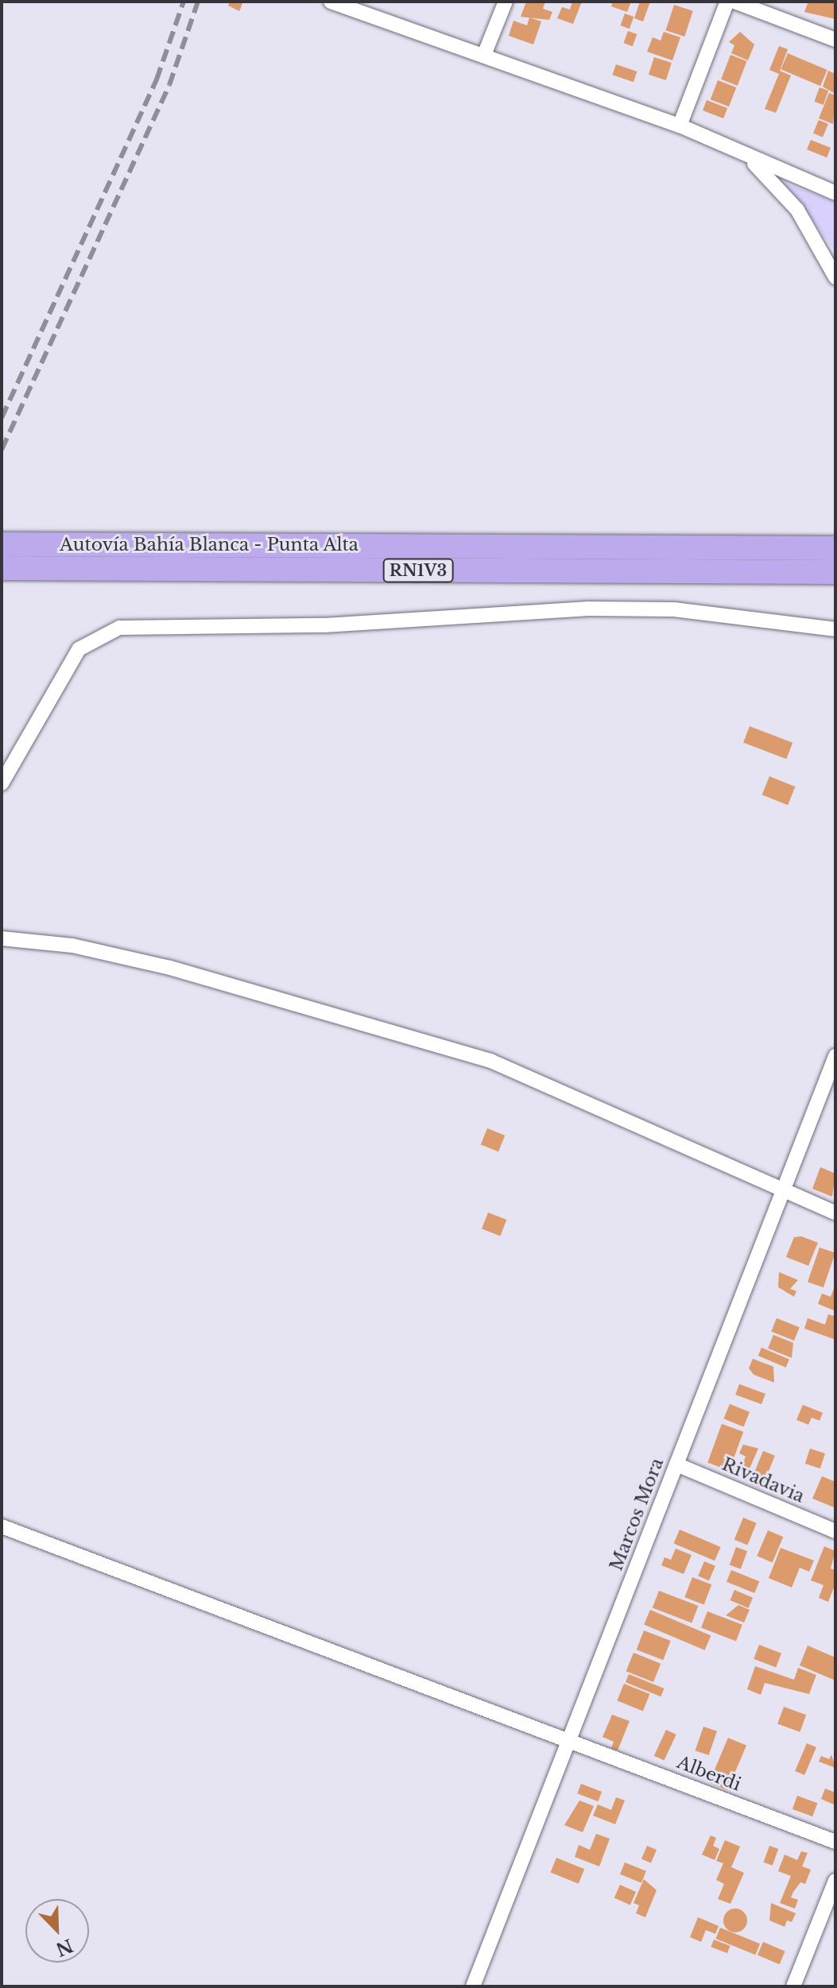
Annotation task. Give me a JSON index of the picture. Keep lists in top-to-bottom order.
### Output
{
  "streets": {
    "main road": ["Autovía Bahía Blanca - Punta Alta", "RN1V3"],
    "street": ["Rivadavia", "Marcos Mora", "Alberdi"]
  },
  "crossings": [
    ["Rivadavia", "Marcos Mora"],
    ["Marcos Mora", "Alberdi"]
  ],
  "north": "bottom right"
}
